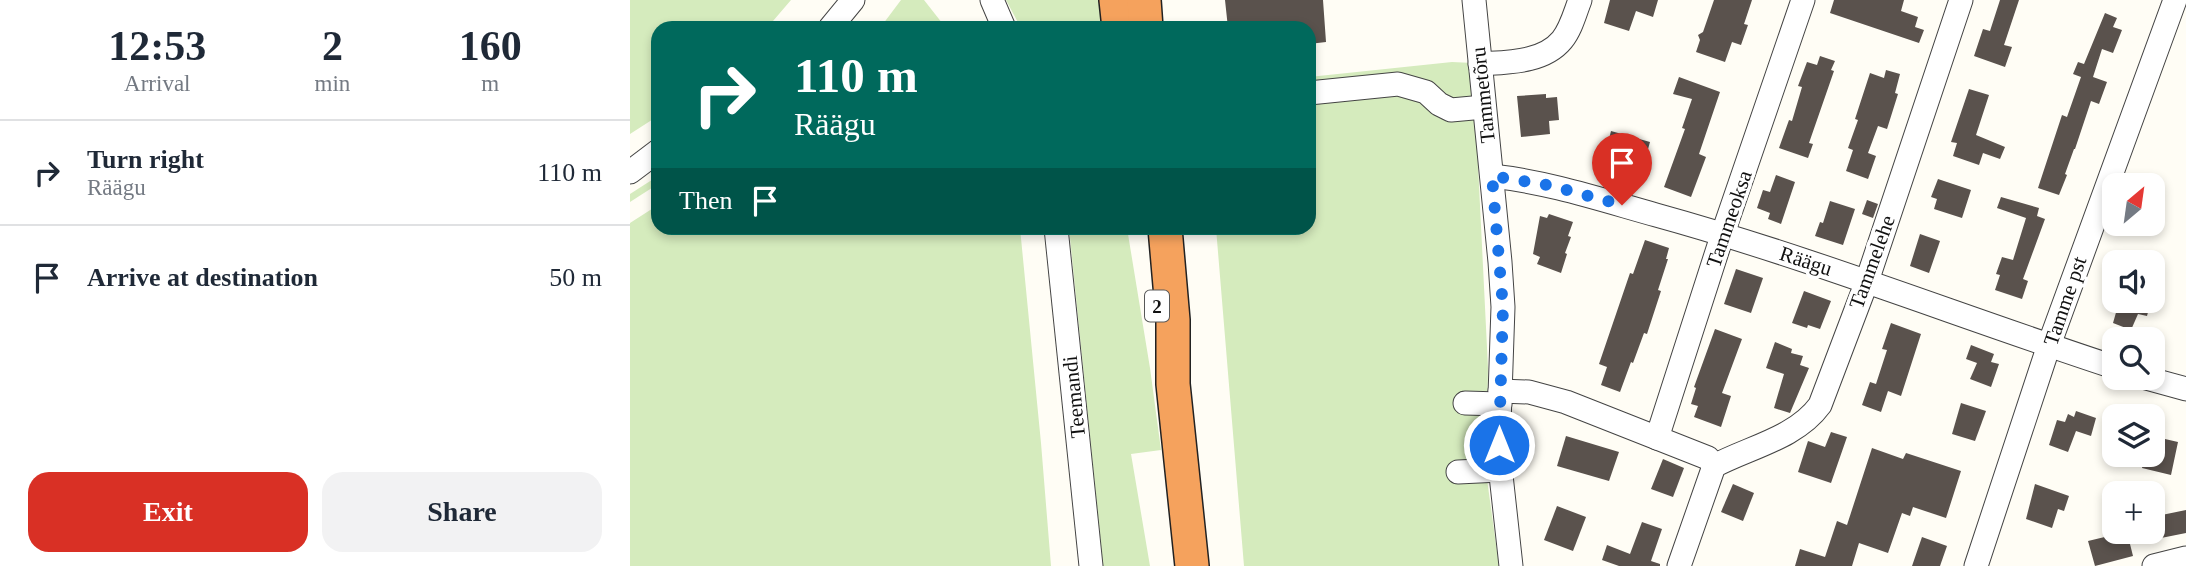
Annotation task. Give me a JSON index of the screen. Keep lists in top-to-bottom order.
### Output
{
  "streets": {
    "highway": ["2"],
    "street": [
      "Tammetõru",
      "Tammeoksa",
      "Räägu",
      "Tammelehe",
      "Tamme pst",
      "Teemandi"
    ]
  },
  "crossings": [
    ["Tammetõru", "Räägu"],
    ["Tammeoksa", "Räägu"],
    ["Räägu", "Tammelehe"],
    ["Räägu", "Tamme pst"]
  ],
  "north": "top right",
  "page": {
    "eta": [
      "12:53",
      "Arrival",
      "2",
      "min",
      "160",
      "m"
    ],
    "turn": ["110 m", "Räägu"],
    "list": [
      {
        "name": "Turn right",
        "note": "Räägu",
        "value": "110 m"
      },
      {
        "name": "Arrive at destination",
        "value": "50 m"
      }
    ],
    "then": "Then",
    "map_buttons": "+",
    "buttons": ["Exit", "Share"]
  }
}
